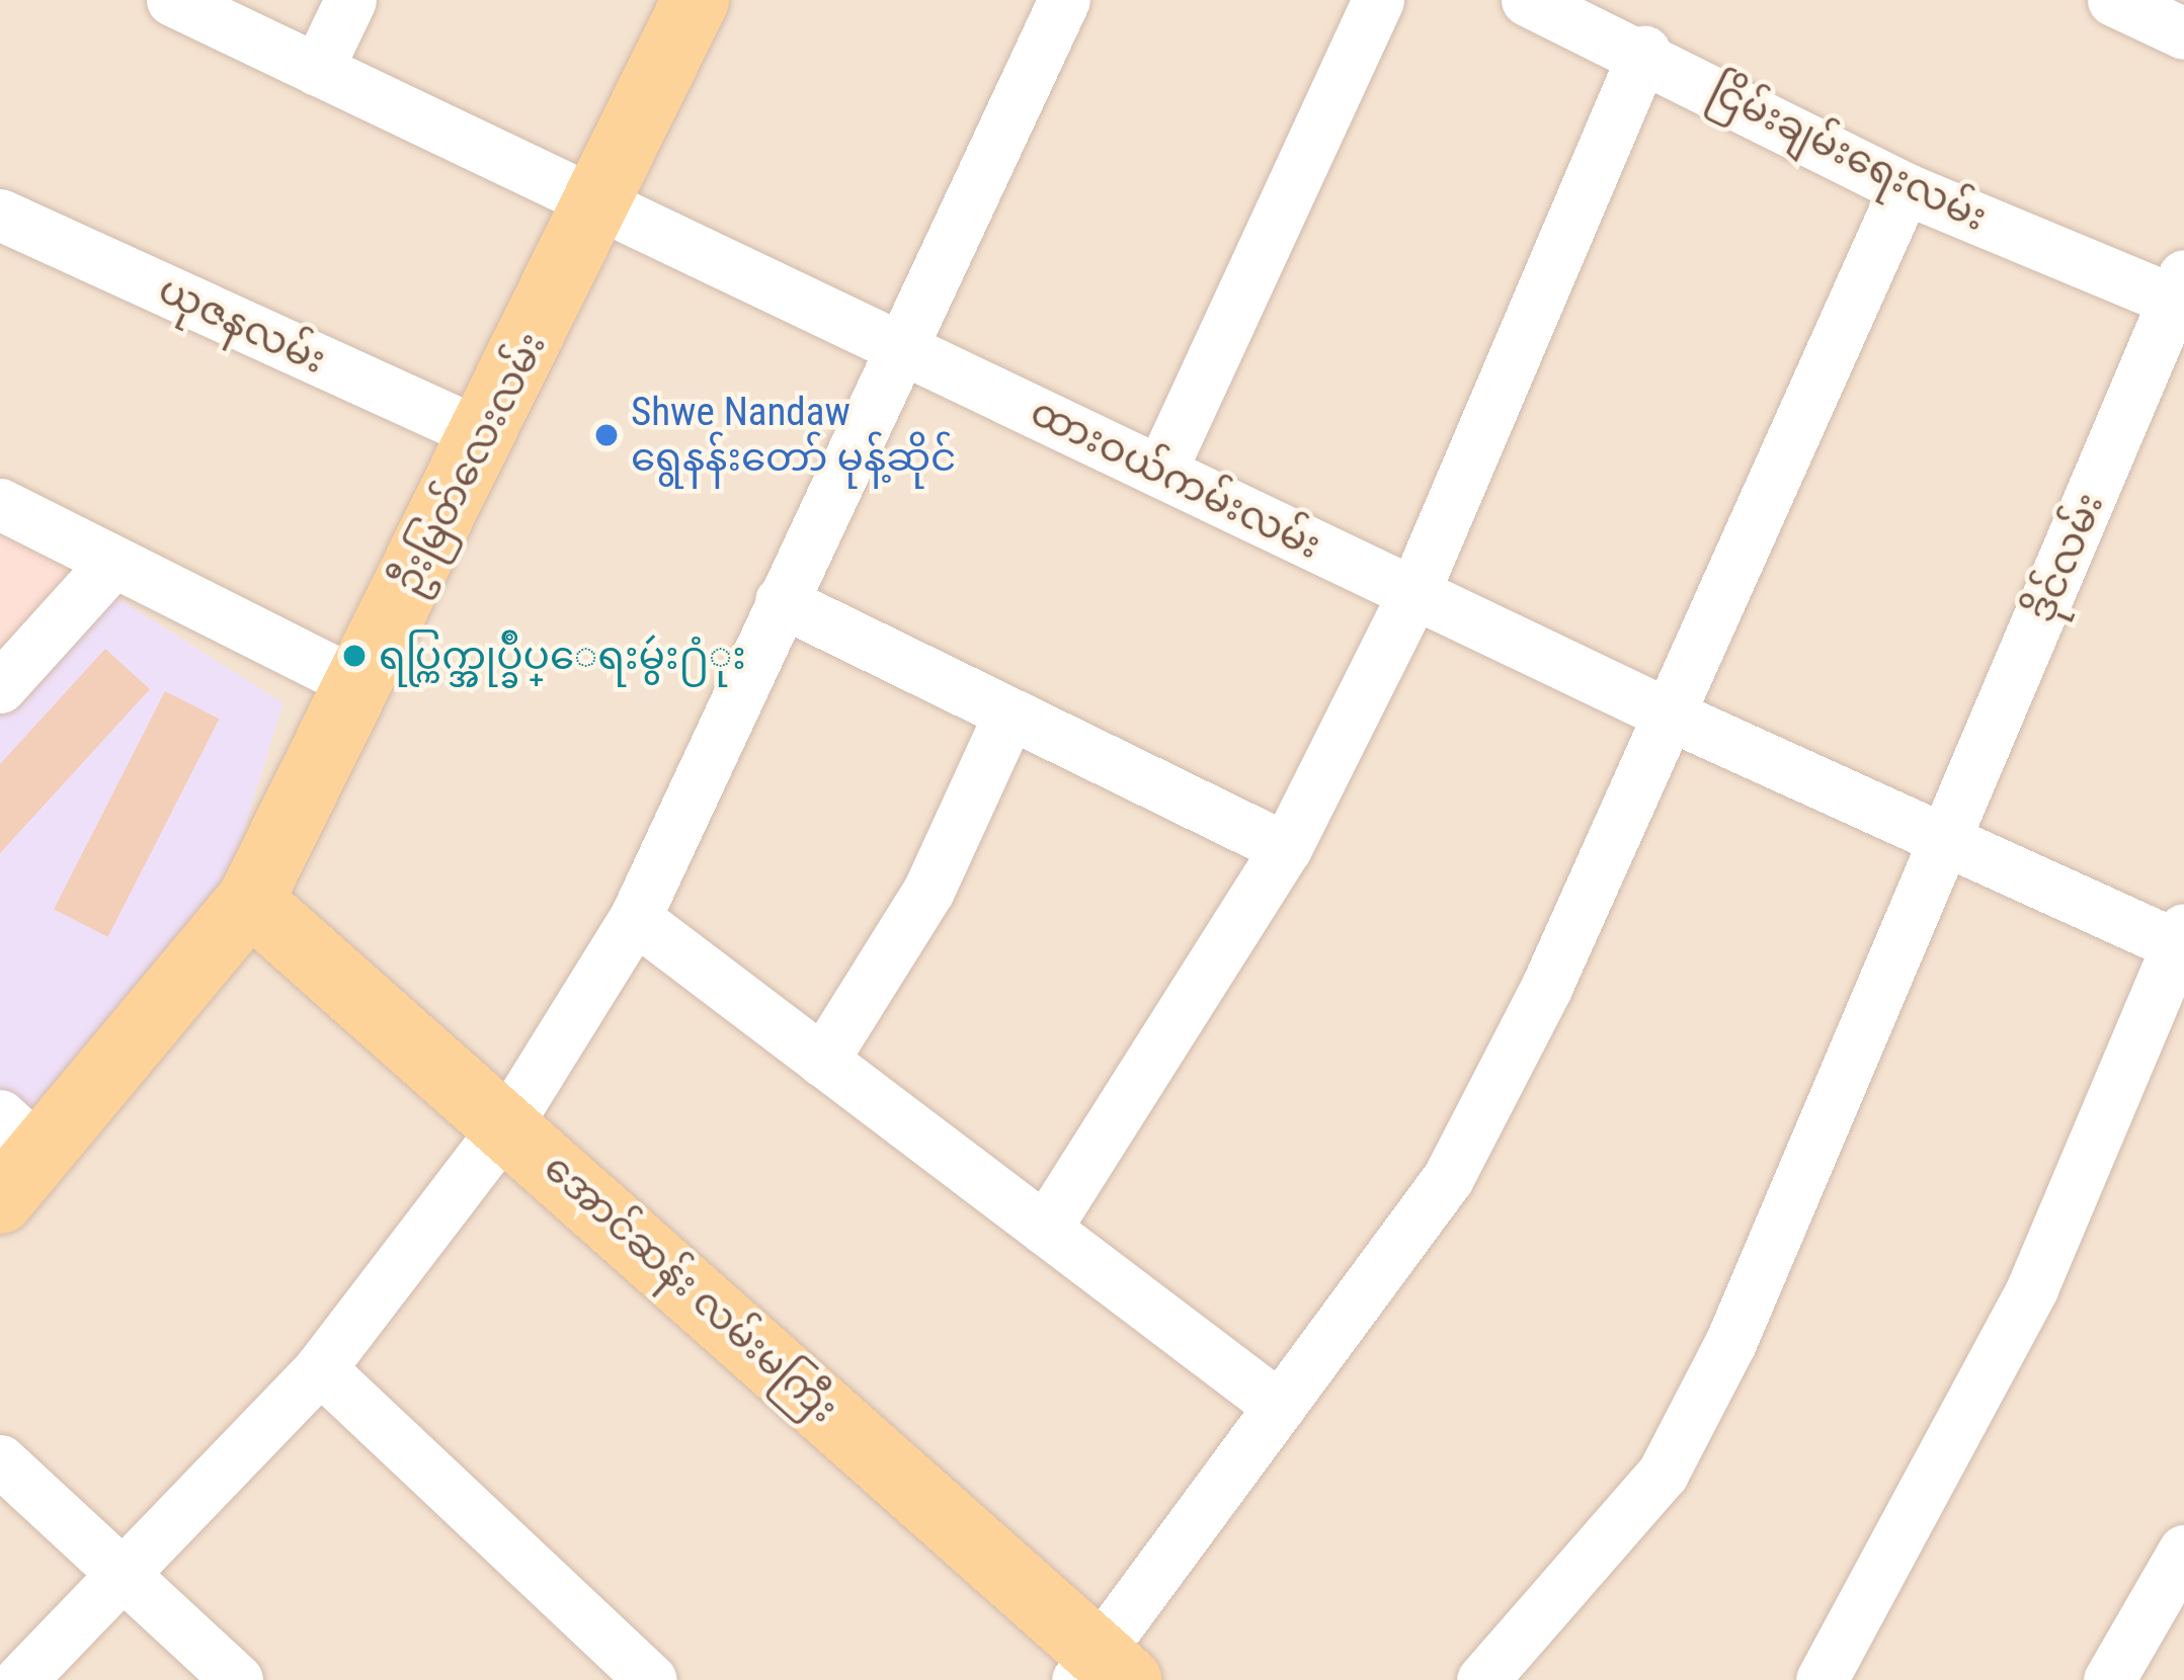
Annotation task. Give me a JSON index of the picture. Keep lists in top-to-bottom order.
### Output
{
  "streets": {
    "main road": ["ဦးမြတ်လေးလမ်း", "အောင်ဆန်း လမ်းမကြီး"],
    "street": [
      "ငြိမ်းချမ်းရေးလမ်း",
      "ယုဇနလမ်း",
      "ထားဝယ်ကမ်းလမ်း",
      "ဒိုင်လမ်း"
    ]
  },
  "crossings": [
    ["ငြိမ်းချမ်းရေးလမ်း", "ဒိုင်လမ်း"],
    ["ယုဇနလမ်း", "ဦးမြတ်လေးလမ်း"],
    ["ဦးမြတ်လေးလမ်း", "ထားဝယ်ကမ်းလမ်း"],
    ["ဦးမြတ်လေးလမ်း", "အောင်ဆန်း လမ်းမကြီး"],
    ["ထားဝယ်ကမ်းလမ်း", "ဒိုင်လမ်း"]
  ],
  "places": ["Shwe Nandaw ရွေနန်းတော် မုန့်ဆိုင်", "ရပ္ကြက္အုပ္ခ်ဳပ္ေရးမွဴး႐ံုး"]
}
